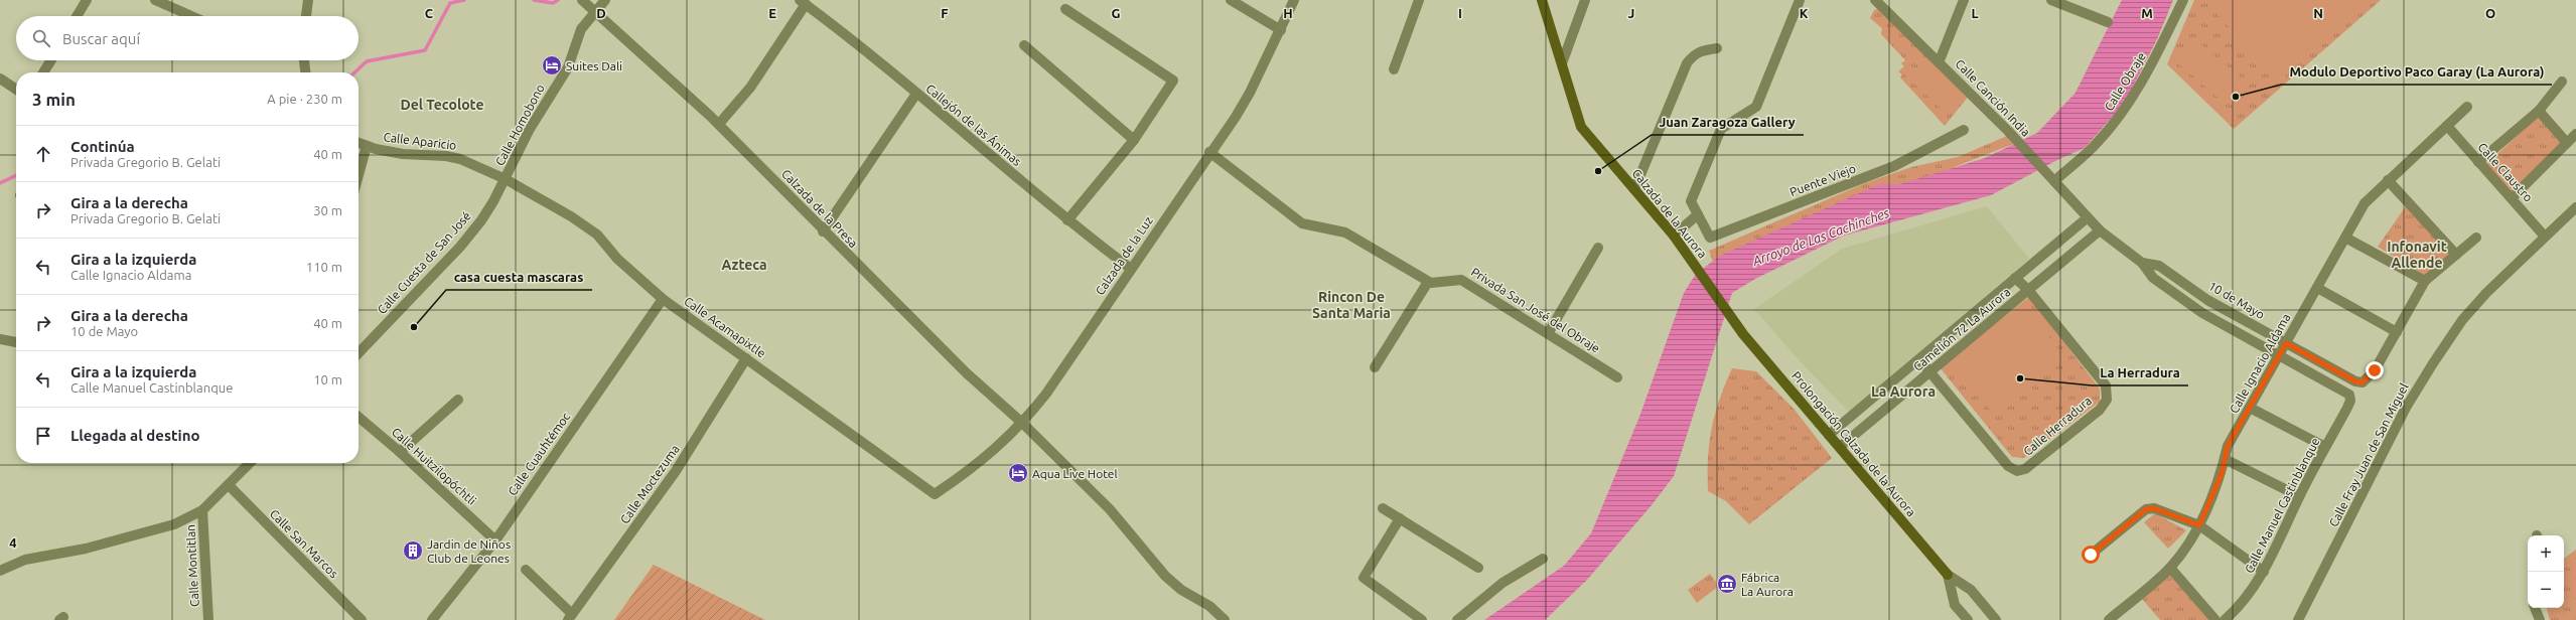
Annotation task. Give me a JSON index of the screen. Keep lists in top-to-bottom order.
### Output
{
  "streets": {
    "main road": ["Calzada de la Aurora", "Prolongación Calzada de la Aurora"],
    "street": [
      "Calle Obraje",
      "Calle Canción India",
      "Calle Homobono",
      "Callejón de las Ánimas",
      "Calle Aparicio",
      "Calle Claustro",
      "Puente Viejo",
      "Calzada de la Presa",
      "Calzada de la Luz",
      "Calle Cuesta de San José",
      "10 de Mayo",
      "Privada San José del Obraje",
      "Calle Acamapixtle",
      "Camelión 72 La Aurora",
      "Calle Ignacio Aldama",
      "Calle Herradura",
      "Calle Cuauhtémoc",
      "Calle Fray Juan de San Miguel",
      "Calle Huitzilopóchtli",
      "Calle Moctezuma",
      "Calle Manuel Castinblanque",
      "Calle San Marcos",
      "Calle Montitlan"
    ]
  },
  "crossings": [
    ["Calle Obraje", "Calle Canción India"],
    ["Calle Canción India", "10 de Mayo"],
    ["Calle Canción India", "Camelión 72 La Aurora"],
    ["Calle Homobono", "Calle Aparicio"],
    ["Calle Homobono", "Calzada de la Presa"],
    ["Calle Homobono", "Calle Cuesta de San José"],
    ["Calle Homobono", "Calle Acamapixtle"],
    ["Callejón de las Ánimas", "Calzada de la Luz"],
    ["Calle Aparicio", "Calle Cuesta de San José"],
    ["Calle Aparicio", "Calle Acamapixtle"],
    ["Calle Claustro", "Calle Ignacio Aldama"],
    ["Calle Claustro", "Calle Fray Juan de San Miguel"],
    ["Calzada de la Presa", "Calzada de la Luz"],
    ["Calzada de la Aurora", "Prolongación Calzada de la Aurora"],
    ["Calzada de la Luz", "Calle Acamapixtle"],
    ["Calle Cuesta de San José", "Calle Acamapixtle"],
    ["10 de Mayo", "Camelión 72 La Aurora"],
    ["10 de Mayo", "Calle Ignacio Aldama"],
    ["10 de Mayo", "Calle Manuel Castinblanque"],
    ["Calle Acamapixtle", "Calle Cuauhtémoc"],
    ["Calle Acamapixtle", "Calle Moctezuma"],
    ["Camelión 72 La Aurora", "Calle Herradura"],
    ["Camelión 72 La Aurora", "Prolongación Calzada de la Aurora"],
    ["Calle Cuauhtémoc", "Calle Huitzilopóchtli"]
  ],
  "districts": [
    "Del Tecolote",
    "Infonavit Allende",
    "Azteca",
    "Rincon De Santa Maria",
    "La Aurora"
  ],
  "water": ["Arroyo de Las Cachinches"],
  "places": {
    "hotel": ["Suites Dali", "Aqua Live Hotel"],
    "other": [
      "Modulo Deportivo Paco Garay (La Aurora)",
      "Juan Zaragoza Gallery",
      "casa cuesta mascaras",
      "La Herradura"
    ],
    "building": ["Jardin de Niños Club de Leones"],
    "museum": ["Fábrica La Aurora"]
  },
  "page": {
    "search": "Buscar aquí",
    "heading": ["3 min", "A pie · 230 m"],
    "list": [
      ["Continúa", "Privada Gregorio B. Gelati", "40 m"],
      ["Gira a la derecha", "Privada Gregorio B. Gelati", "30 m"],
      ["Gira a la izquierda", "Calle Ignacio Aldama", "110 m"],
      ["Gira a la derecha", "10 de Mayo", "40 m"],
      ["Gira a la izquierda", "Calle Manuel Castinblanque", "10 m"],
      "Llegada al destino"
    ],
    "map_buttons": ["+", "−"]
  },
  "grid": {
    "columns": [
      "C",
      "D",
      "E",
      "F",
      "G",
      "H",
      "I",
      "J",
      "K",
      "L",
      "M",
      "N",
      "O"
    ],
    "rows": ["4"]
  }
}
